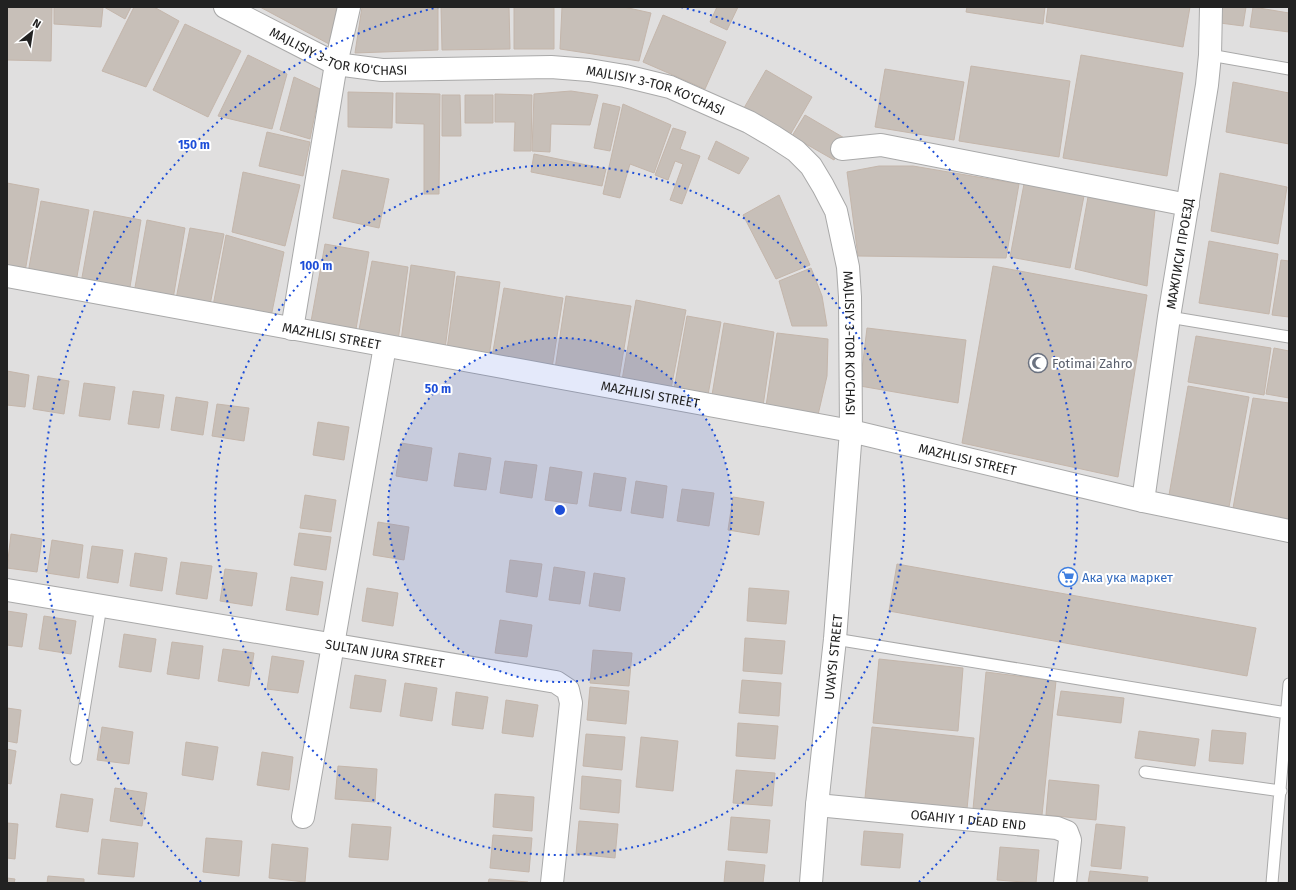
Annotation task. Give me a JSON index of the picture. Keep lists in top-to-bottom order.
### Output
{
  "streets": {
    "street": [
      "MAJLISIY 3-TOR KO'CHASI",
      "МАЖЛИСИ ПРОЕЗД",
      "MAZHLISI STREET",
      "SULTAN JURA STREET",
      "UVAYSI STREET",
      "OGAHIY 1 DEAD END"
    ]
  },
  "crossings": [
    ["MAJLISIY 3-TOR KO'CHASI", "MAZHLISI STREET"],
    ["MAJLISIY 3-TOR KO'CHASI", "UVAYSI STREET"],
    ["МАЖЛИСИ ПРОЕЗД", "MAZHLISI STREET"],
    ["MAZHLISI STREET", "UVAYSI STREET"],
    ["UVAYSI STREET", "OGAHIY 1 DEAD END"]
  ],
  "places": {
    "mosque": ["Fotimai Zahro"],
    "supermarket": ["Ака ука маркет"]
  },
  "north": "top right",
  "rings": ["150 m", "100 m", "50 m"]
}
